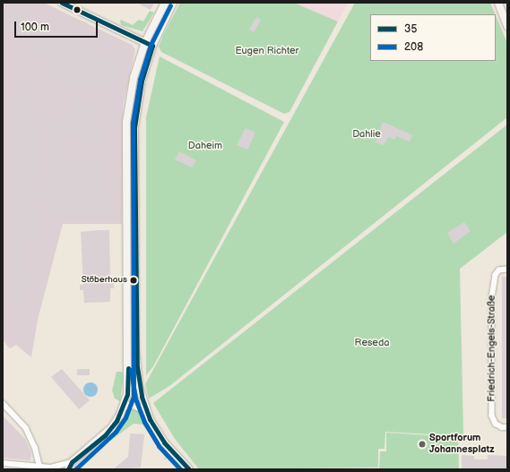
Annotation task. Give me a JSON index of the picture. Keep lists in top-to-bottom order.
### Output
{
  "streets": {
    "street": ["Friedrich-Engels-Straße"]
  },
  "parks": [
    "Eugen Richter",
    "Dahlie",
    "Daheim",
    "Reseda"
  ],
  "places": ["Stöberhaus", "Sportforum Johannesplatz"],
  "lines": ["transit line 35", "transit line 208"],
  "legend": ["35", "208"],
  "scale_bar": "100 m"
}
